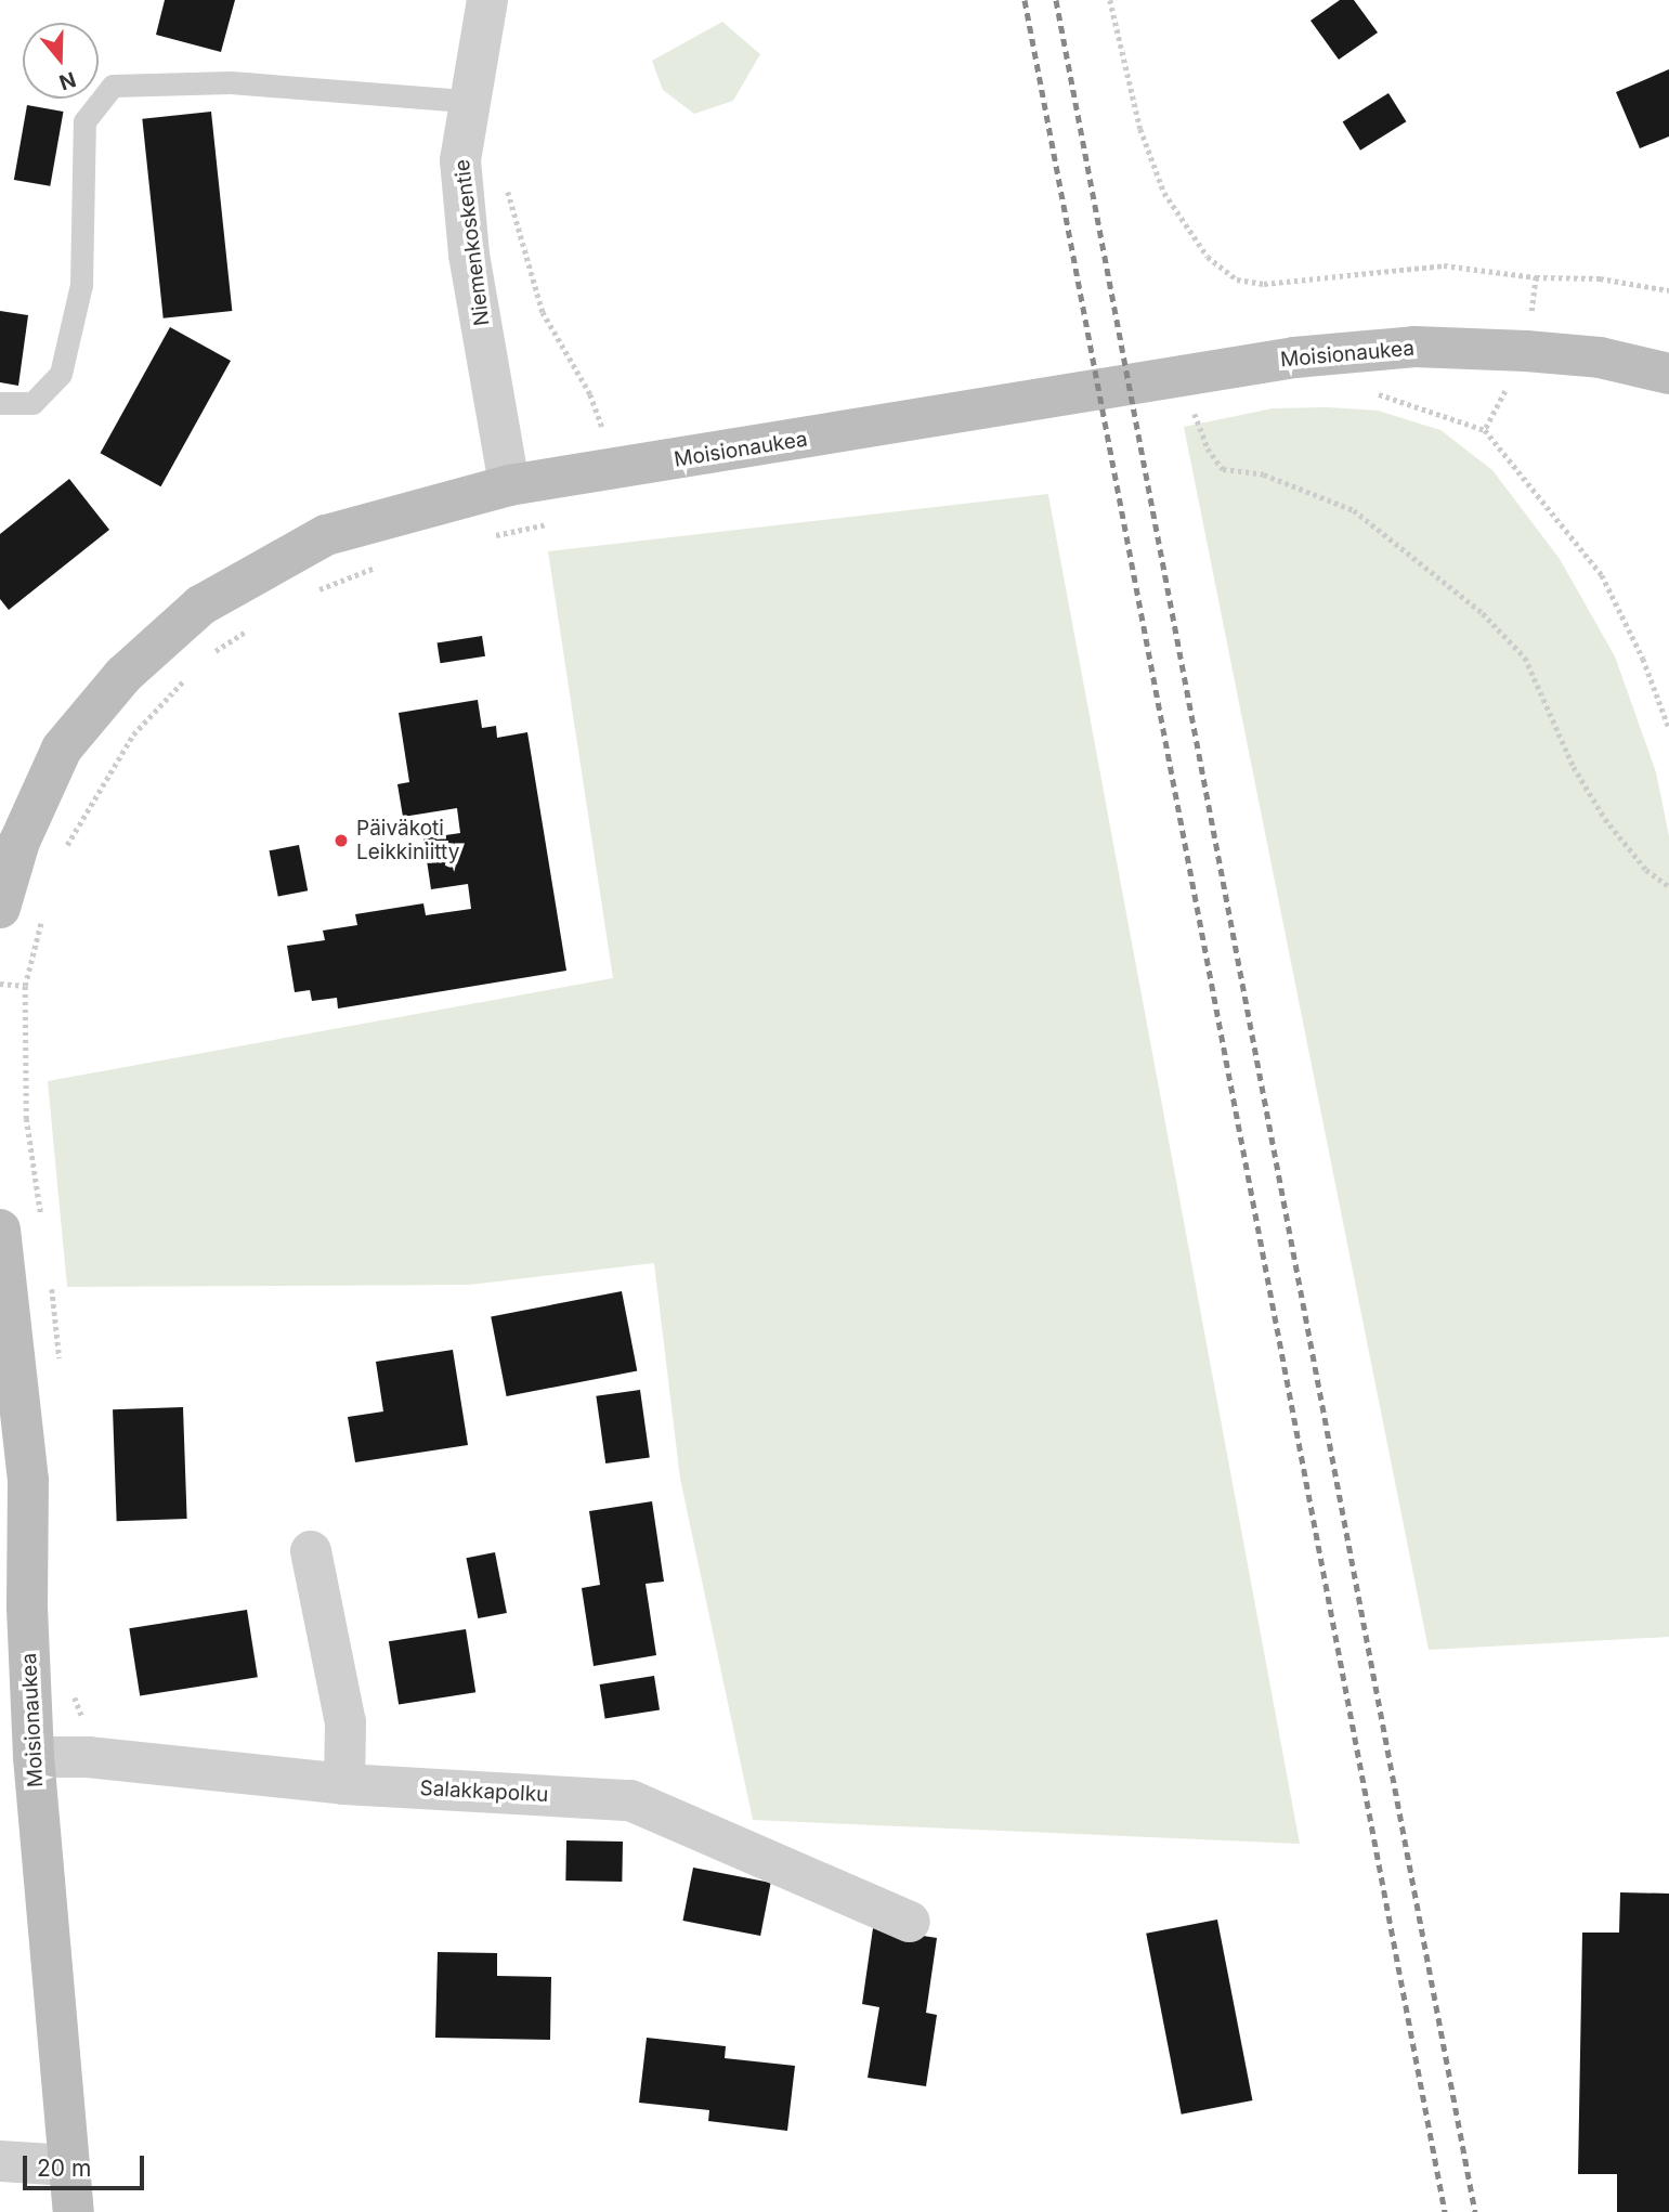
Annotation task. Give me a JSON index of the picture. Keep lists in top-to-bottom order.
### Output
{
  "streets": {
    "street": ["Niemenkoskentie", "Moisionaukea", "Salakkapolku"]
  },
  "crossings": [
    ["Niemenkoskentie", "Moisionaukea"],
    ["Moisionaukea", "Salakkapolku"]
  ],
  "places": ["Päiväkoti Leikkiniitty"],
  "scale_bar": "20 m",
  "north": "bottom"
}
